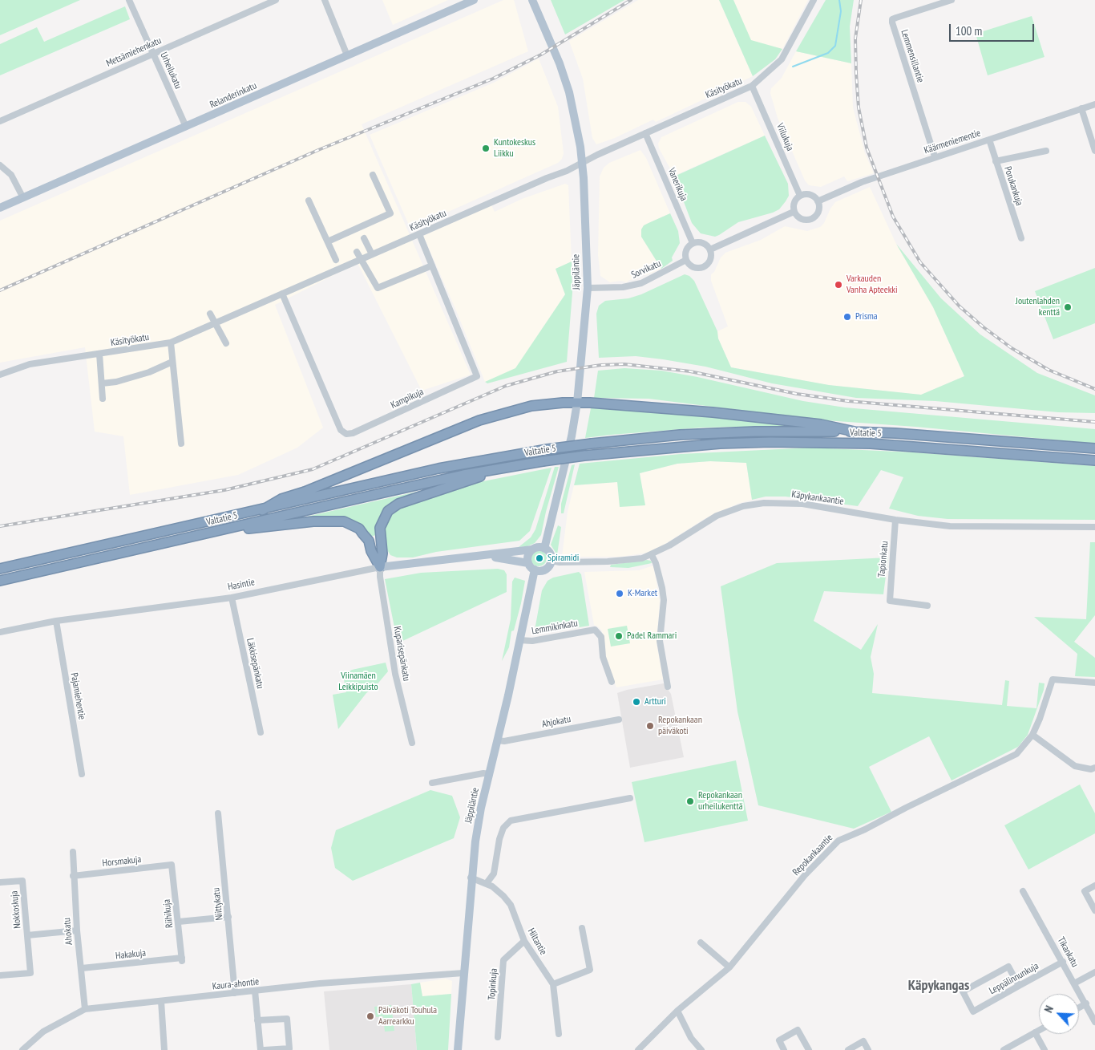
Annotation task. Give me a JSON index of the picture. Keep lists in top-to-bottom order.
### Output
{
  "streets": {
    "highway": ["Valtatie 5"],
    "main road": ["Relanderinkatu", "Jäppiläntie", "Hasintie"],
    "street": [
      "Metsämiehenkatu",
      "Lemmensillantie",
      "Urheilukatu",
      "Käsityökatu",
      "Viilukuja",
      "Käärmeniementie",
      "Vanerikuja",
      "Porukankuja",
      "Sorvikatu",
      "Kampikuja",
      "Käpykankaantie",
      "Tapionkatu",
      "Lemmikinkatu",
      "Kuparisepänkatu",
      "Läkkisepänkatu",
      "Pajamiehentie",
      "Ahjokatu",
      "Repokankaantie",
      "Horsmakuja",
      "Niittykatu",
      "Nokkoskuja",
      "Riihikuja",
      "Ahokatu",
      "Hiltantie",
      "Tikankatu",
      "Hakakuja",
      "Leppälinnunkuja",
      "Kaura-ahontie",
      "Topinkuja"
    ]
  },
  "crossings": [
    ["Metsämiehenkatu", "Urheilukatu"],
    ["Lemmensillantie", "Käärmeniementie"],
    ["Urheilukatu", "Relanderinkatu"],
    ["Käsityökatu", "Viilukuja"],
    ["Käsityökatu", "Vanerikuja"],
    ["Käsityökatu", "Jäppiläntie"],
    ["Käsityökatu", "Kampikuja"],
    ["Viilukuja", "Käärmeniementie"],
    ["Käärmeniementie", "Porukankuja"],
    ["Vanerikuja", "Sorvikatu"],
    ["Sorvikatu", "Jäppiläntie"],
    ["Jäppiläntie", "Käpykankaantie"],
    ["Jäppiläntie", "Hasintie"],
    ["Jäppiläntie", "Lemmikinkatu"],
    ["Jäppiläntie", "Ahjokatu"],
    ["Jäppiläntie", "Hiltantie"],
    ["Jäppiläntie", "Kaura-ahontie"],
    ["Käpykankaantie", "Tapionkatu"],
    ["Käpykankaantie", "Hasintie"],
    ["Hasintie", "Kuparisepänkatu"],
    ["Hasintie", "Läkkisepänkatu"],
    ["Hasintie", "Pajamiehentie"],
    ["Horsmakuja", "Riihikuja"],
    ["Horsmakuja", "Ahokatu"],
    ["Niittykatu", "Kaura-ahontie"],
    ["Nokkoskuja", "Ahokatu"],
    ["Riihikuja", "Hakakuja"],
    ["Ahokatu", "Hakakuja"],
    ["Ahokatu", "Kaura-ahontie"],
    ["Hiltantie", "Topinkuja"],
    ["Tikankatu", "Leppälinnunkuja"]
  ],
  "districts": ["Käpykangas"],
  "parks": ["Viinamäen Leikkipuisto"],
  "places": [
    "Kuntokeskus Liikku",
    "Varkauden Vanha Apteekki",
    "Joutenlahden kenttä",
    "Prisma",
    "Spiramidi",
    "K-Market",
    "Padel Rammari",
    "Artturi",
    "Repokankaan päiväkoti",
    "Repokankaan urheilukenttä",
    "Päiväkoti Touhula Aarrearkku"
  ],
  "scale_bar": "100 m",
  "north": "top left"
}
